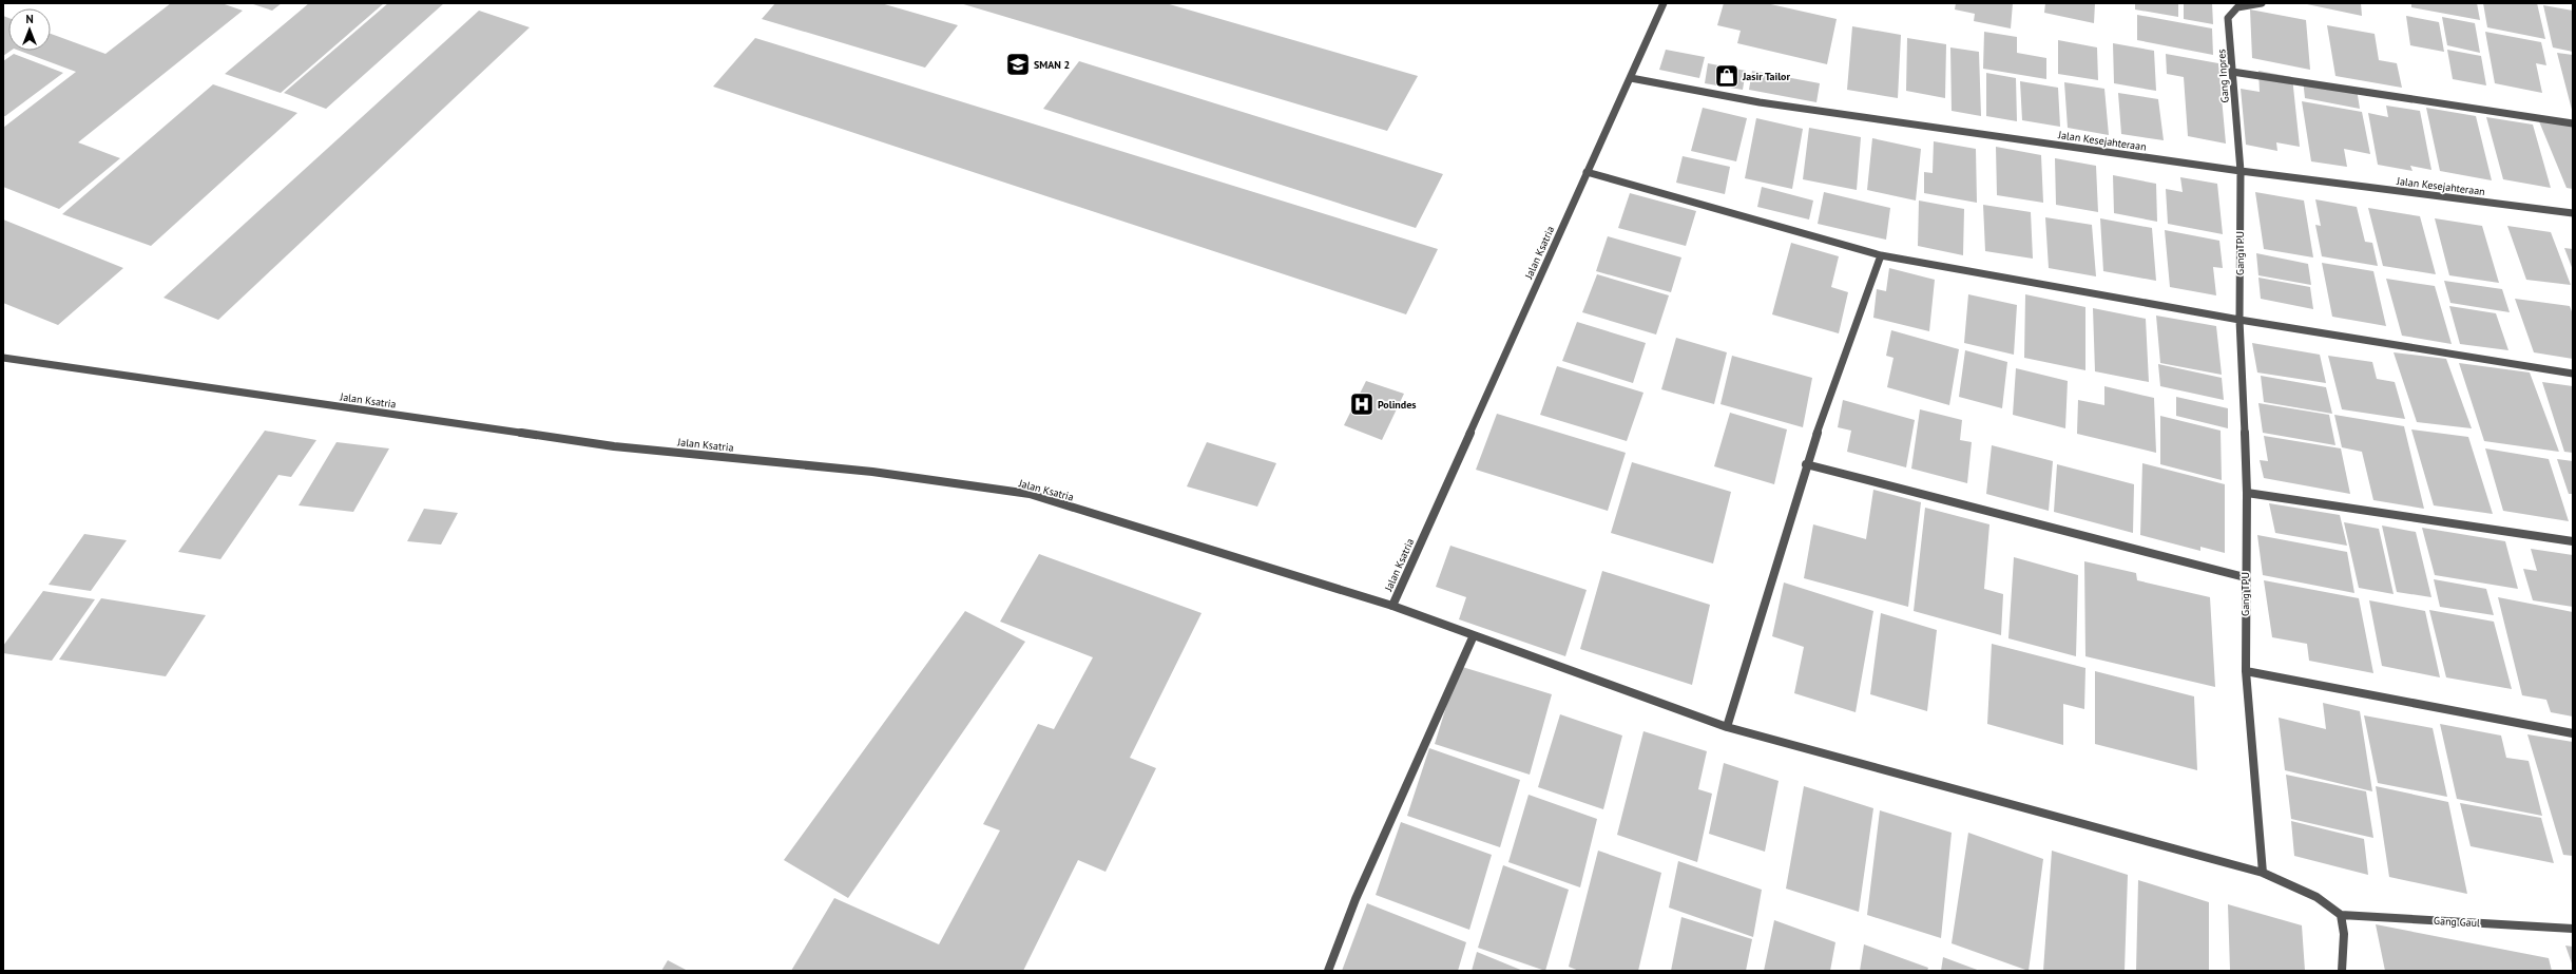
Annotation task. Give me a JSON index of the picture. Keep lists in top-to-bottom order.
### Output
{
  "streets": {
    "street": [
      "Gang Inpres",
      "Jalan Kesejahteraan",
      "Jalan Ksatria",
      "Gang TPU",
      "Gang Gaul"
    ]
  },
  "crossings": [
    ["Gang Inpres", "Jalan Kesejahteraan"],
    ["Gang Inpres", "Gang TPU"],
    ["Jalan Kesejahteraan", "Jalan Ksatria"],
    ["Jalan Kesejahteraan", "Gang TPU"]
  ],
  "places": {
    "school or university": ["SMAN 2"],
    "shop": ["Jasir Tailor"],
    "hospital": ["Polindes"]
  },
  "north": "top"
}
